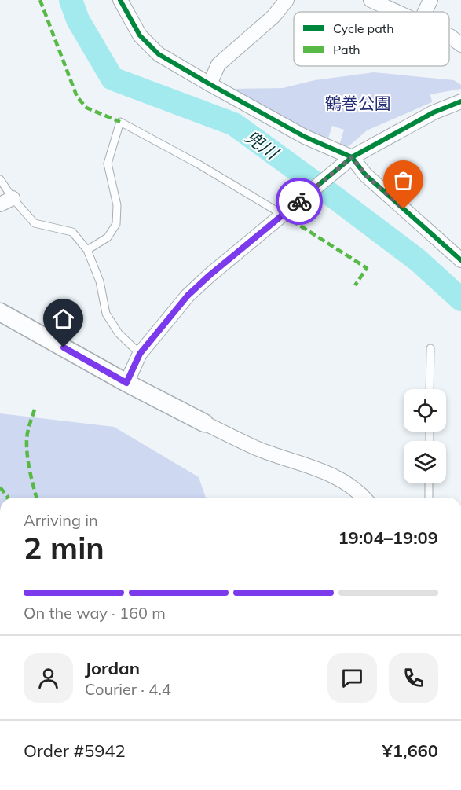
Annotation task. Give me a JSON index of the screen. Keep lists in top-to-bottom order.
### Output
{
  "water": ["兜川"],
  "parks": ["鶴巻公園"],
  "legend": ["Cycle path", "Path"],
  "page": {
    "heading": ["2 min", "Arriving in", "19:04–19:09"],
    "panel": [
      "Jordan",
      "Courier · 4.4",
      "Order #5942",
      "¥1,660"
    ],
    "bar": "On the way · 160 m"
  }
}
